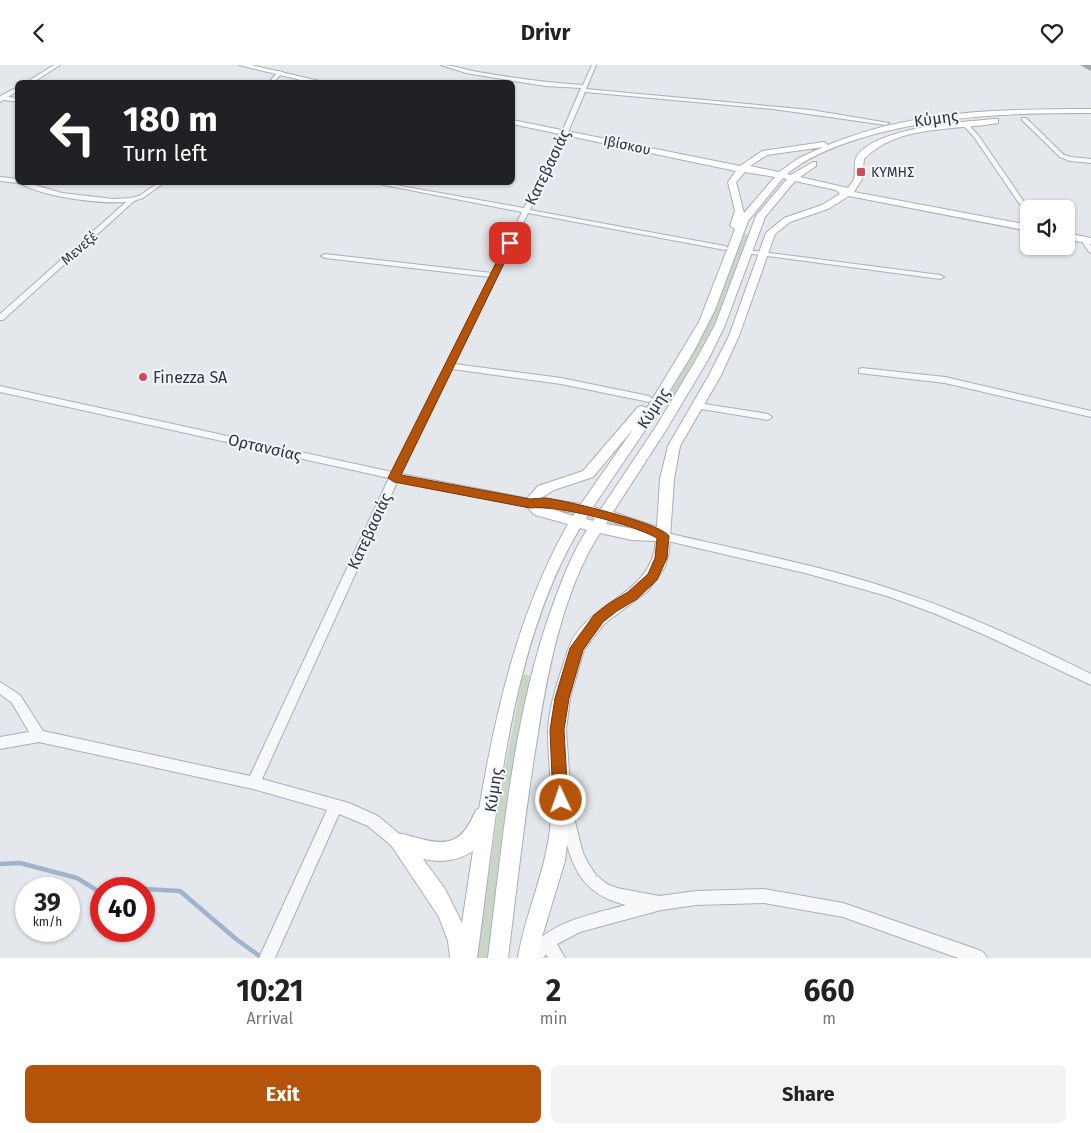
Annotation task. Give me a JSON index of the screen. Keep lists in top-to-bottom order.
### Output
{
  "streets": {
    "main road": ["Κύμης", "Ιβίσκου"],
    "street": ["Κατεβασιάς", "Μενεξέ", "Ορτανσίας"]
  },
  "crossings": [
    ["Κύμης", "Ιβίσκου"],
    ["Ιβίσκου", "Κατεβασιάς"],
    ["Κατεβασιάς", "Ορτανσίας"]
  ],
  "places": {
    "transit": ["ΚΥΜΗΣ"],
    "other": ["Finezza SA"]
  },
  "page": {
    "header": "Drivr",
    "turn": ["180 m", "Turn left"],
    "speed": "39 km/h",
    "limit": "40",
    "eta": [
      "10:21",
      "Arrival",
      "2",
      "min",
      "660",
      "m"
    ],
    "buttons": ["Exit", "Share"]
  }
}
